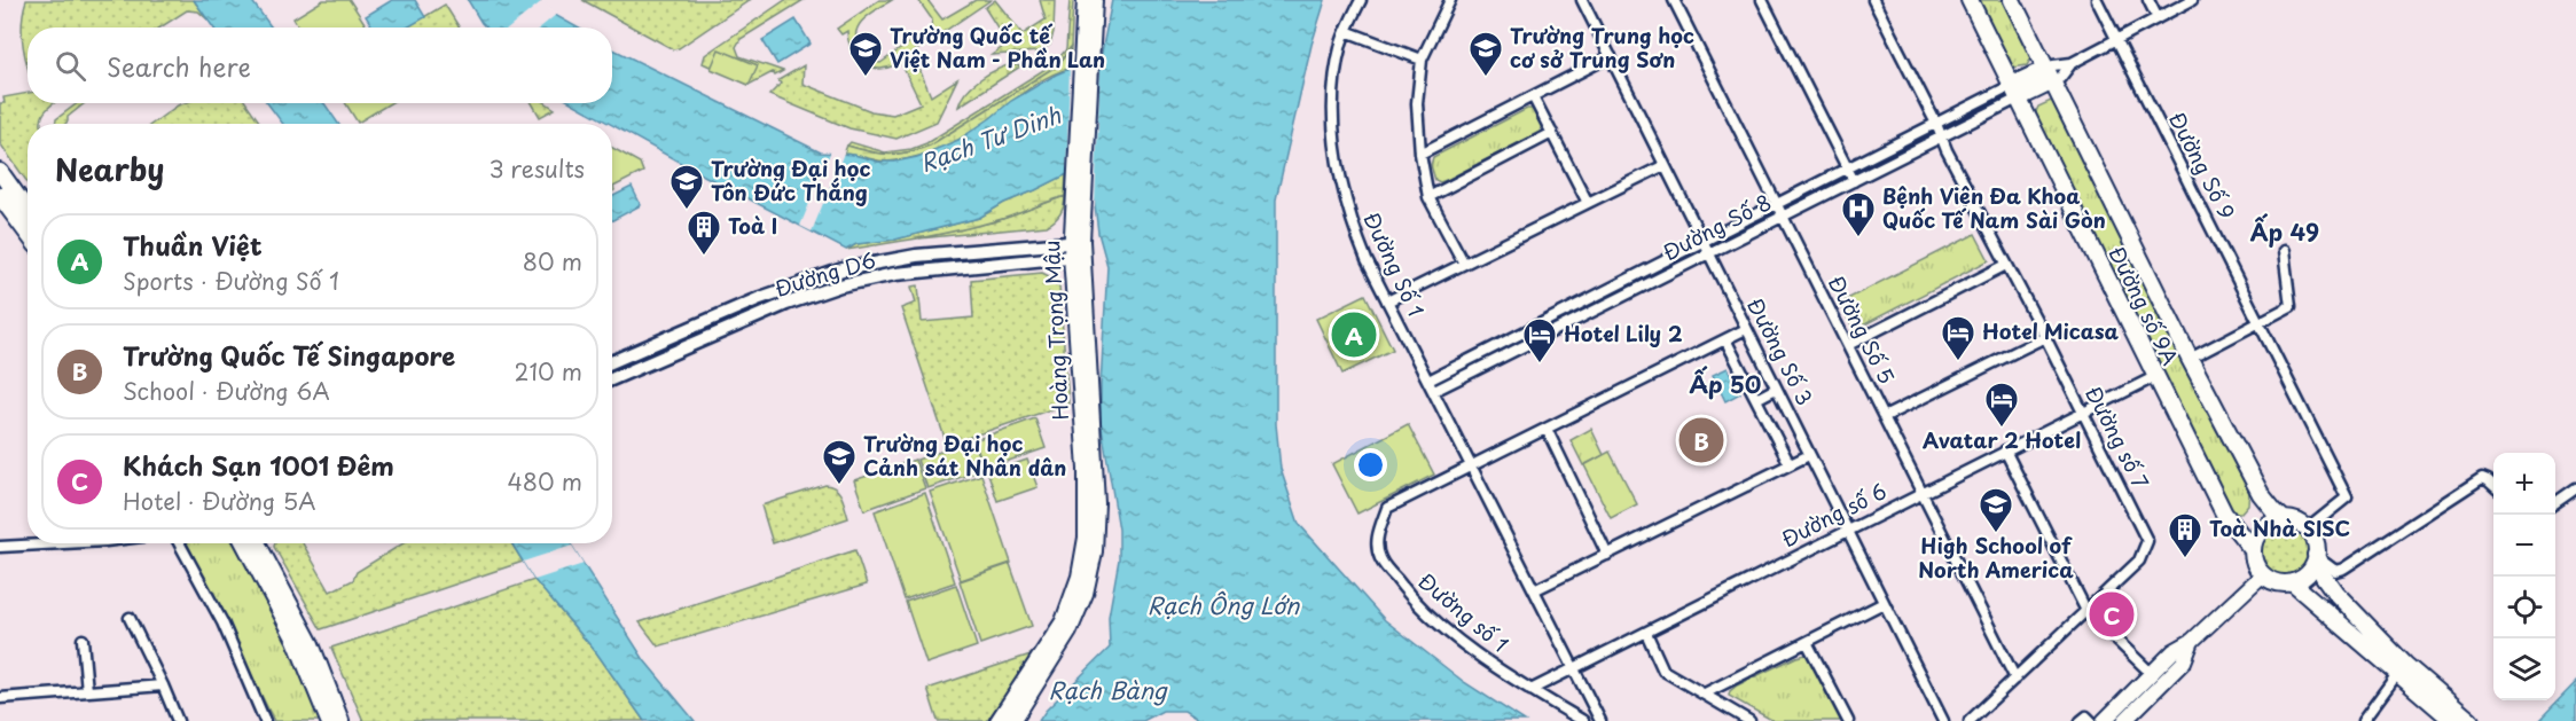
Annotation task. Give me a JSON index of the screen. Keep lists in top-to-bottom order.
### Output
{
  "streets": {
    "main road": ["Đường số 9A", "Hoàng Trọng Mậu"],
    "street": [
      "Đường Số 9",
      "Đường Số 8",
      "Đường Số 1",
      "Đường D6",
      "Đường Số 5",
      "Đường Số 3",
      "Đường số 7",
      "Đường số 6",
      "Đường số 1"
    ]
  },
  "crossings": [
    ["Đường Số 9", "Đường số 9A"],
    ["Đường Số 8", "Đường Số 1"],
    ["Đường Số 8", "Đường số 9A"],
    ["Đường Số 8", "Đường Số 5"],
    ["Đường Số 8", "Đường Số 3"],
    ["Đường Số 8", "Đường số 7"],
    ["Đường D6", "Hoàng Trọng Mậu"],
    ["Đường số 9A", "Đường số 6"],
    ["Đường Số 5", "Đường số 7"],
    ["Đường Số 5", "Đường số 6"],
    ["Đường Số 3", "Đường số 6"],
    ["Đường Số 3", "Đường số 1"],
    ["Đường số 7", "Đường số 6"],
    ["Đường số 6", "Đường số 1"]
  ],
  "districts": ["Ấp 49", "Ấp 50"],
  "water": ["Rạch Tư Dinh", "Rạch Ông Lớn", "Rạch Bàng"],
  "places": {
    "school or university": [
      "Trường Quốc tế Việt Nam - Phần Lan",
      "Trường Trung học cơ sở Trung Sơn",
      "Trường Đại học Tôn Đức Thắng",
      "Trường Đại học Cảnh sát Nhân dân",
      "High School of North America"
    ],
    "hospital": ["Bệnh Viện Đa Khoa Quốc Tế Nam Sài Gòn"],
    "building": ["Toà I", "Toà Nhà SISC"],
    "hotel": ["Hotel Micasa", "Hotel Lily 2", "Avatar 2 Hotel"]
  },
  "page": {
    "search": "Search here",
    "heading": ["Nearby", "3 results"],
    "list": [
      {
        "mark": "A",
        "name": "Thuần Việt",
        "note": "Sports · Đường Số 1",
        "value": "80 m"
      },
      {
        "mark": "B",
        "name": "Trường Quốc Tế Singapore",
        "note": "School · Đường 6A",
        "value": "210 m"
      },
      {
        "mark": "C",
        "name": "Khách Sạn 1001 Đêm",
        "note": "Hotel · Đường 5A",
        "value": "480 m"
      }
    ],
    "pins": ["A", "B", "C"],
    "map_buttons": ["+", "−"]
  }
}
